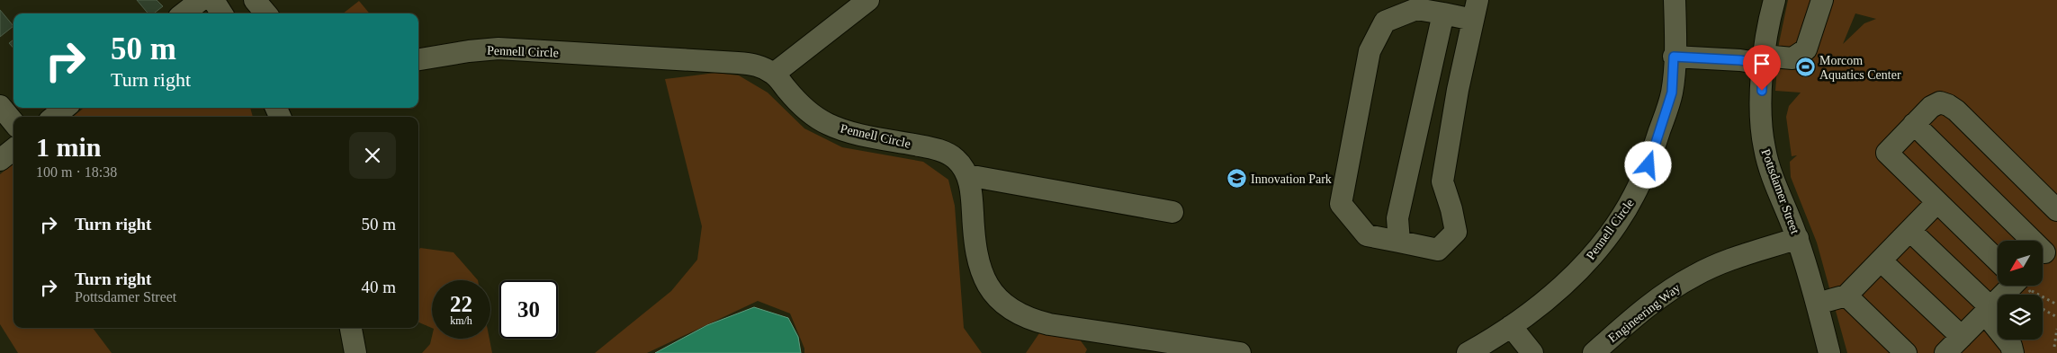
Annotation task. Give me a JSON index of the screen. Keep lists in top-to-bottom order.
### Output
{
  "streets": {
    "street": ["Pennell Circle", "Pottsdamer Street", "Engineering Way"]
  },
  "crossings": [
    ["Pottsdamer Street", "Engineering Way"]
  ],
  "places": {
    "sports": ["Morcom Aquatics Center"],
    "school or university": ["Innovation Park"]
  },
  "north": "bottom left",
  "page": {
    "turn": ["50 m", "Turn right"],
    "heading": ["1 min", "100 m · 18:38"],
    "list": [
      {
        "name": "Turn right",
        "value": "50 m"
      },
      {
        "name": "Turn right",
        "note": "Pottsdamer Street",
        "value": "40 m"
      }
    ],
    "speed": "22 km/h",
    "limit": "30"
  }
}
